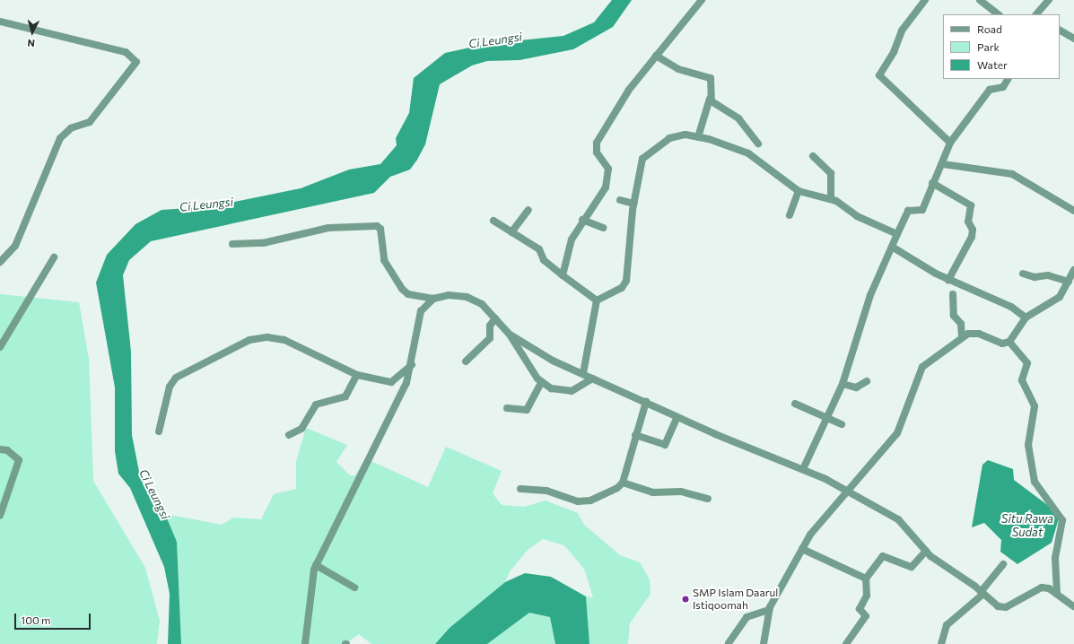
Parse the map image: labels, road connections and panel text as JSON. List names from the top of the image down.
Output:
{
  "water": ["Ci Leungsi", "Situ Rawa Sudat"],
  "places": ["SMP Islam Daarul Istiqoomah"],
  "legend": ["Road", "Park", "Water"],
  "scale_bar": "100 m",
  "north": "bottom"
}
